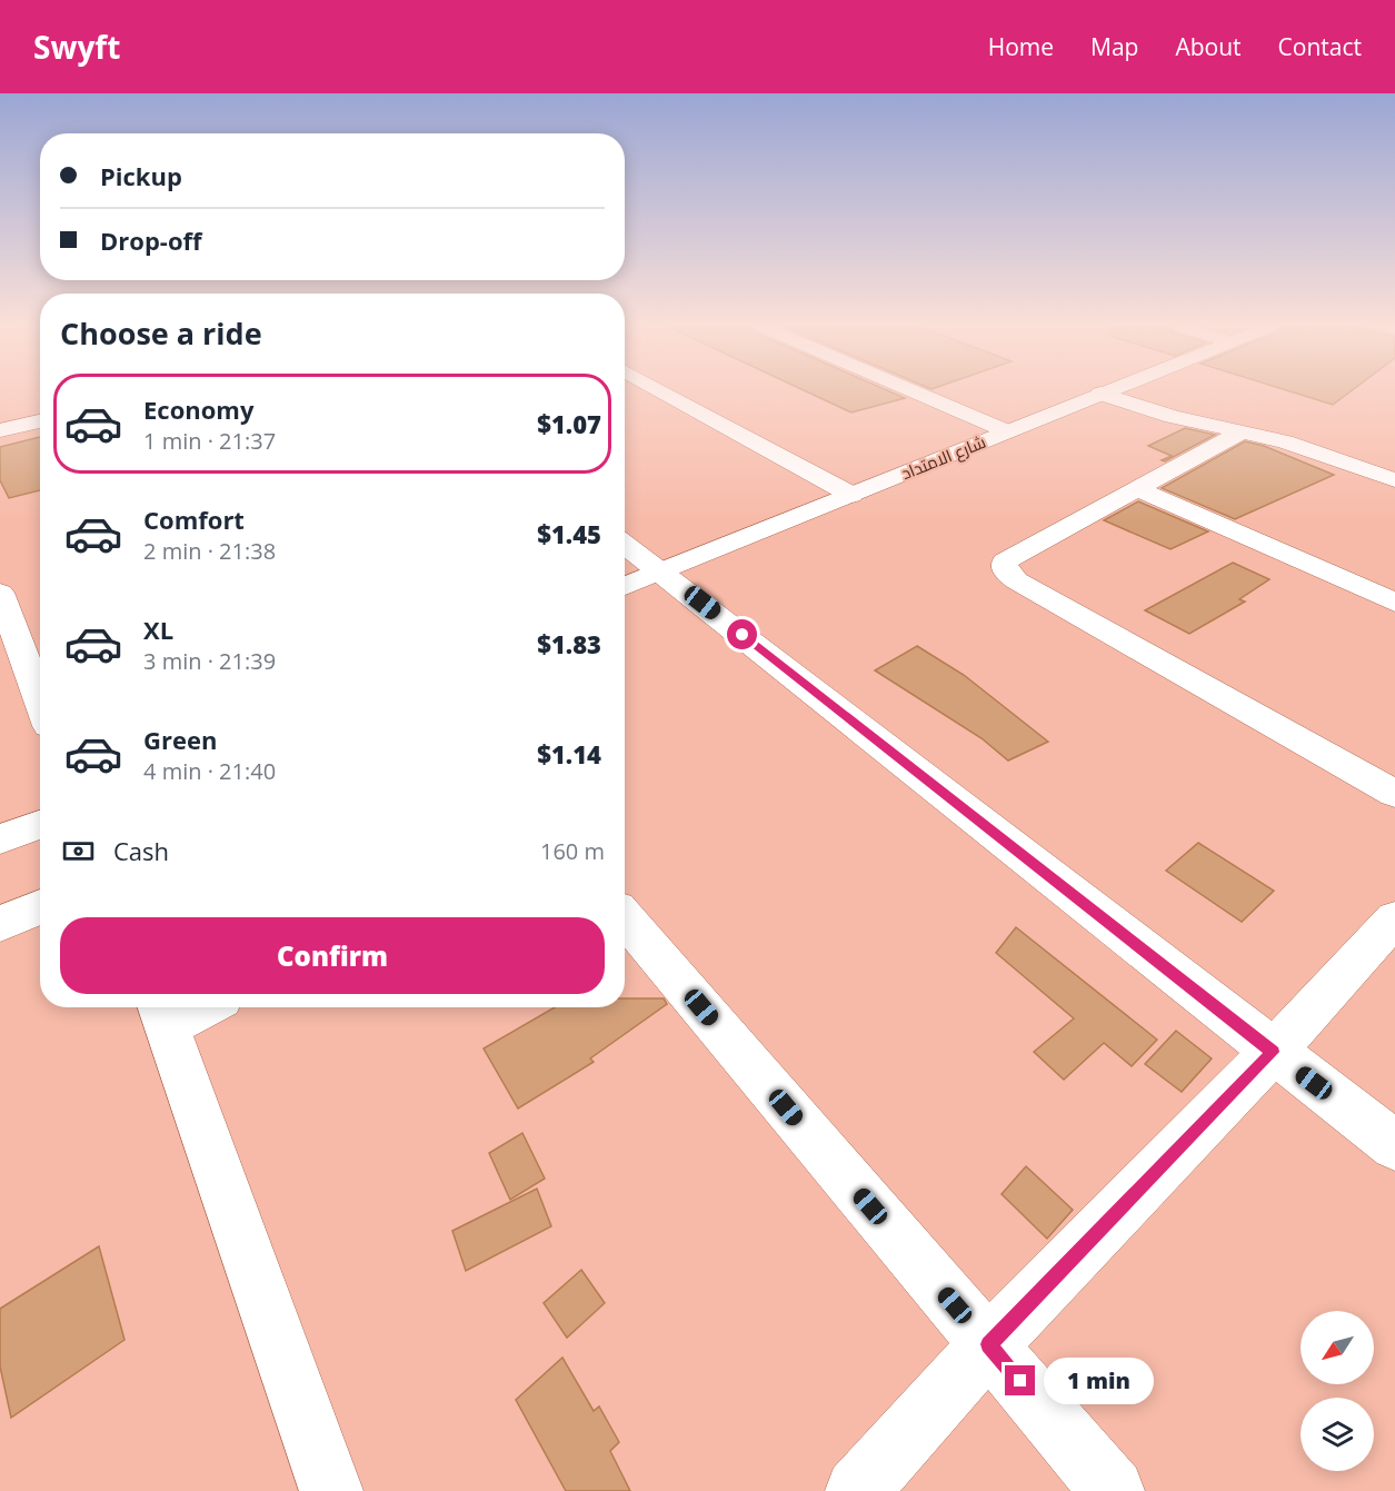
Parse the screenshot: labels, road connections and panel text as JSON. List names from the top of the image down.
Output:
{
  "streets": {
    "street": ["شارع الامتداد"]
  },
  "north": "bottom left",
  "page": {
    "header": "Swyft",
    "nav": [
      "Home",
      "Map",
      "About",
      "Contact"
    ],
    "banner": ["Pickup", "Drop-off"],
    "heading": "Choose a ride",
    "list": [
      {
        "name": "Economy",
        "note": "1 min · 21:37",
        "value": "$1.07"
      },
      {
        "name": "Comfort",
        "note": "2 min · 21:38",
        "value": "$1.45"
      },
      {
        "name": "XL",
        "note": "3 min · 21:39",
        "value": "$1.83"
      },
      {
        "name": "Green",
        "note": "4 min · 21:40",
        "value": "$1.14"
      }
    ],
    "pay": ["Cash", "160 m"],
    "buttons": "Confirm",
    "bubble": "1 min"
  }
}
